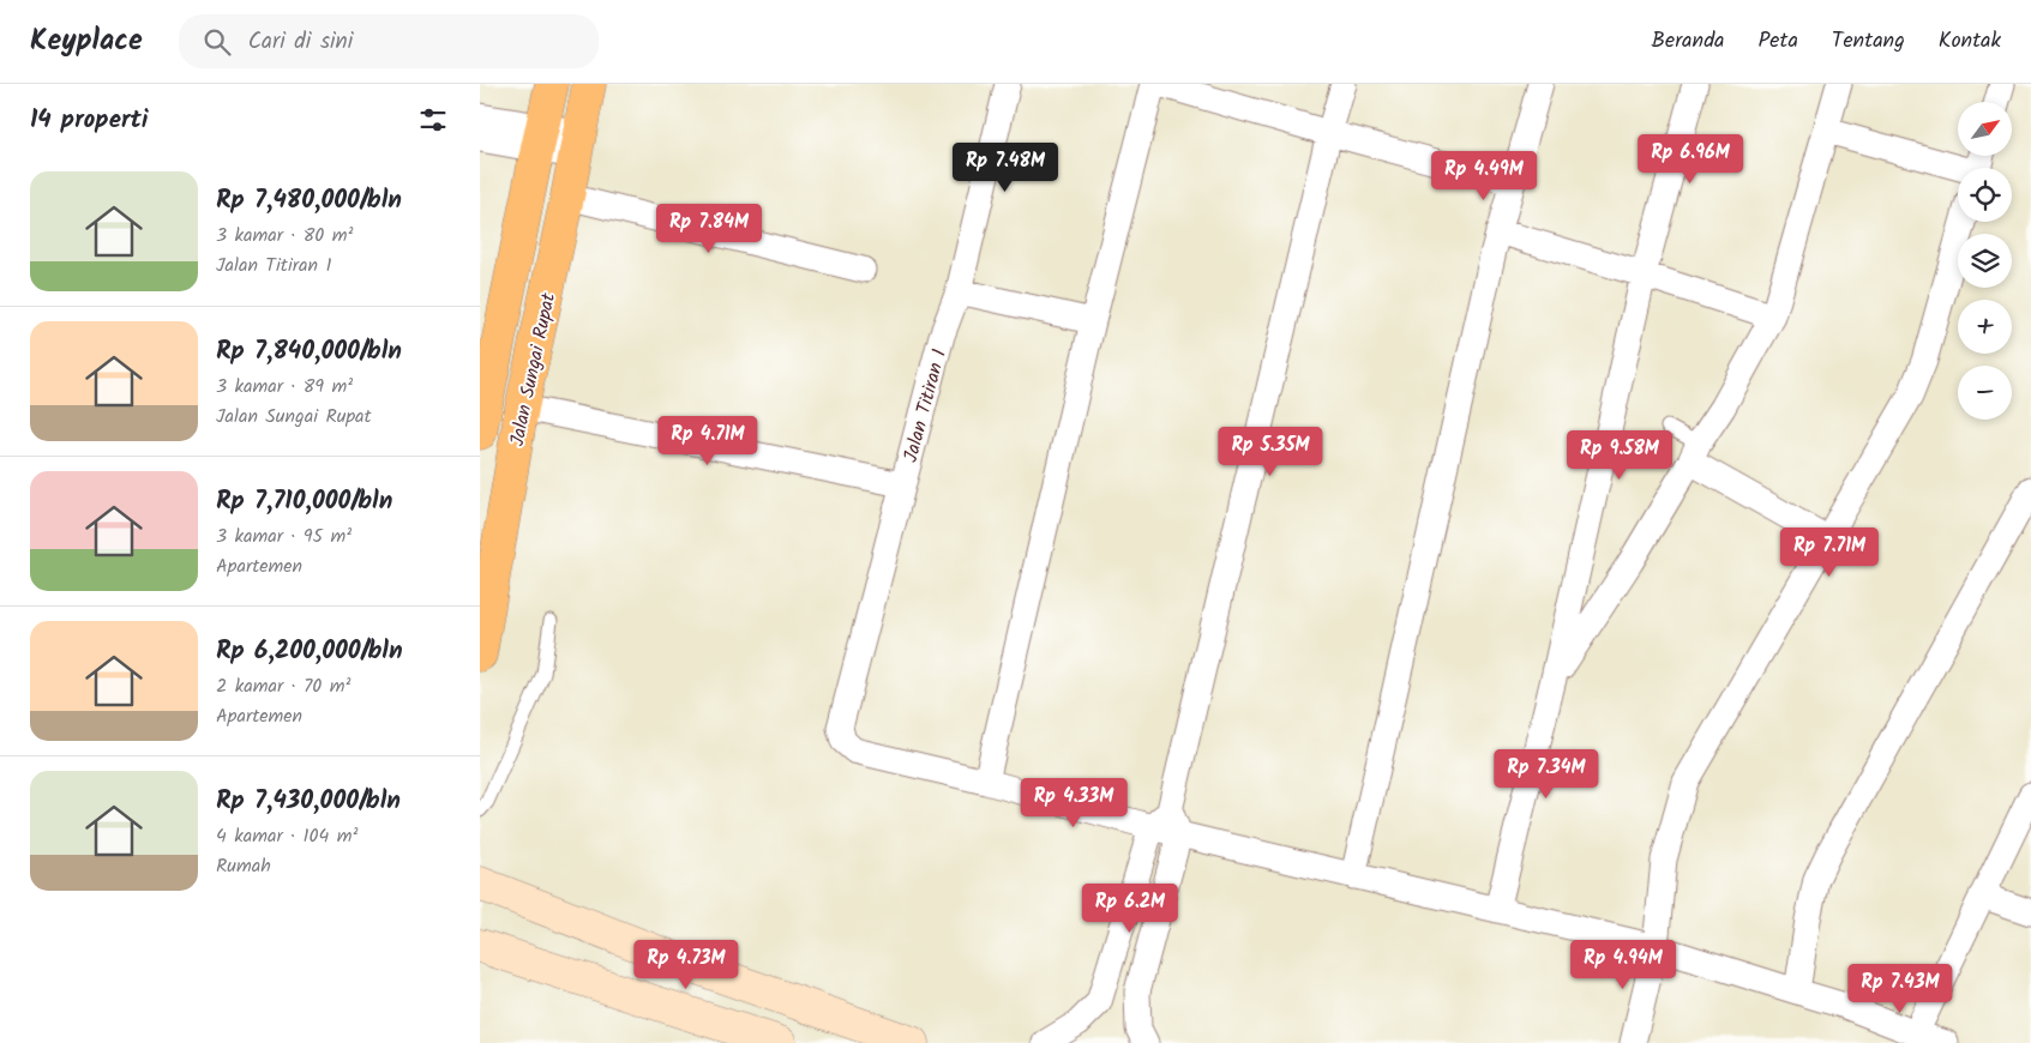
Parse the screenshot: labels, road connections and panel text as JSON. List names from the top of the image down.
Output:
{
  "streets": {
    "main road": ["Jalan Sungai Rupat"],
    "street": ["Jalan Titiran 1"]
  },
  "north": "top right",
  "page": {
    "header": "Keyplace",
    "search": "Cari di sini",
    "nav": [
      "Beranda",
      "Peta",
      "Tentang",
      "Kontak"
    ],
    "heading": "14 properti",
    "map_buttons": ["+", "−"],
    "price": [
      "Rp 6.96M",
      "Rp 7.48M",
      "Rp 4.49M",
      "Rp 7.84M",
      "Rp 4.71M",
      "Rp 5.35M",
      "Rp 9.58M",
      "Rp 7.71M",
      "Rp 7.34M",
      "Rp 4.33M",
      "Rp 6.2M",
      "Rp 4.73M",
      "Rp 4.94M",
      "Rp 7.43M"
    ],
    "list": [
      {
        "name": "Rp 7,480,000/bln",
        "note": "3 kamar · 80 m² · Jalan Titiran 1"
      },
      {
        "name": "Rp 7,840,000/bln",
        "note": "3 kamar · 89 m² · Jalan Sungai Rupat"
      },
      {
        "name": "Rp 7,710,000/bln",
        "note": "3 kamar · 95 m² · Apartemen"
      },
      {
        "name": "Rp 6,200,000/bln",
        "note": "2 kamar · 70 m² · Apartemen"
      },
      {
        "name": "Rp 7,430,000/bln",
        "note": "4 kamar · 104 m² · Rumah"
      }
    ]
  }
}
